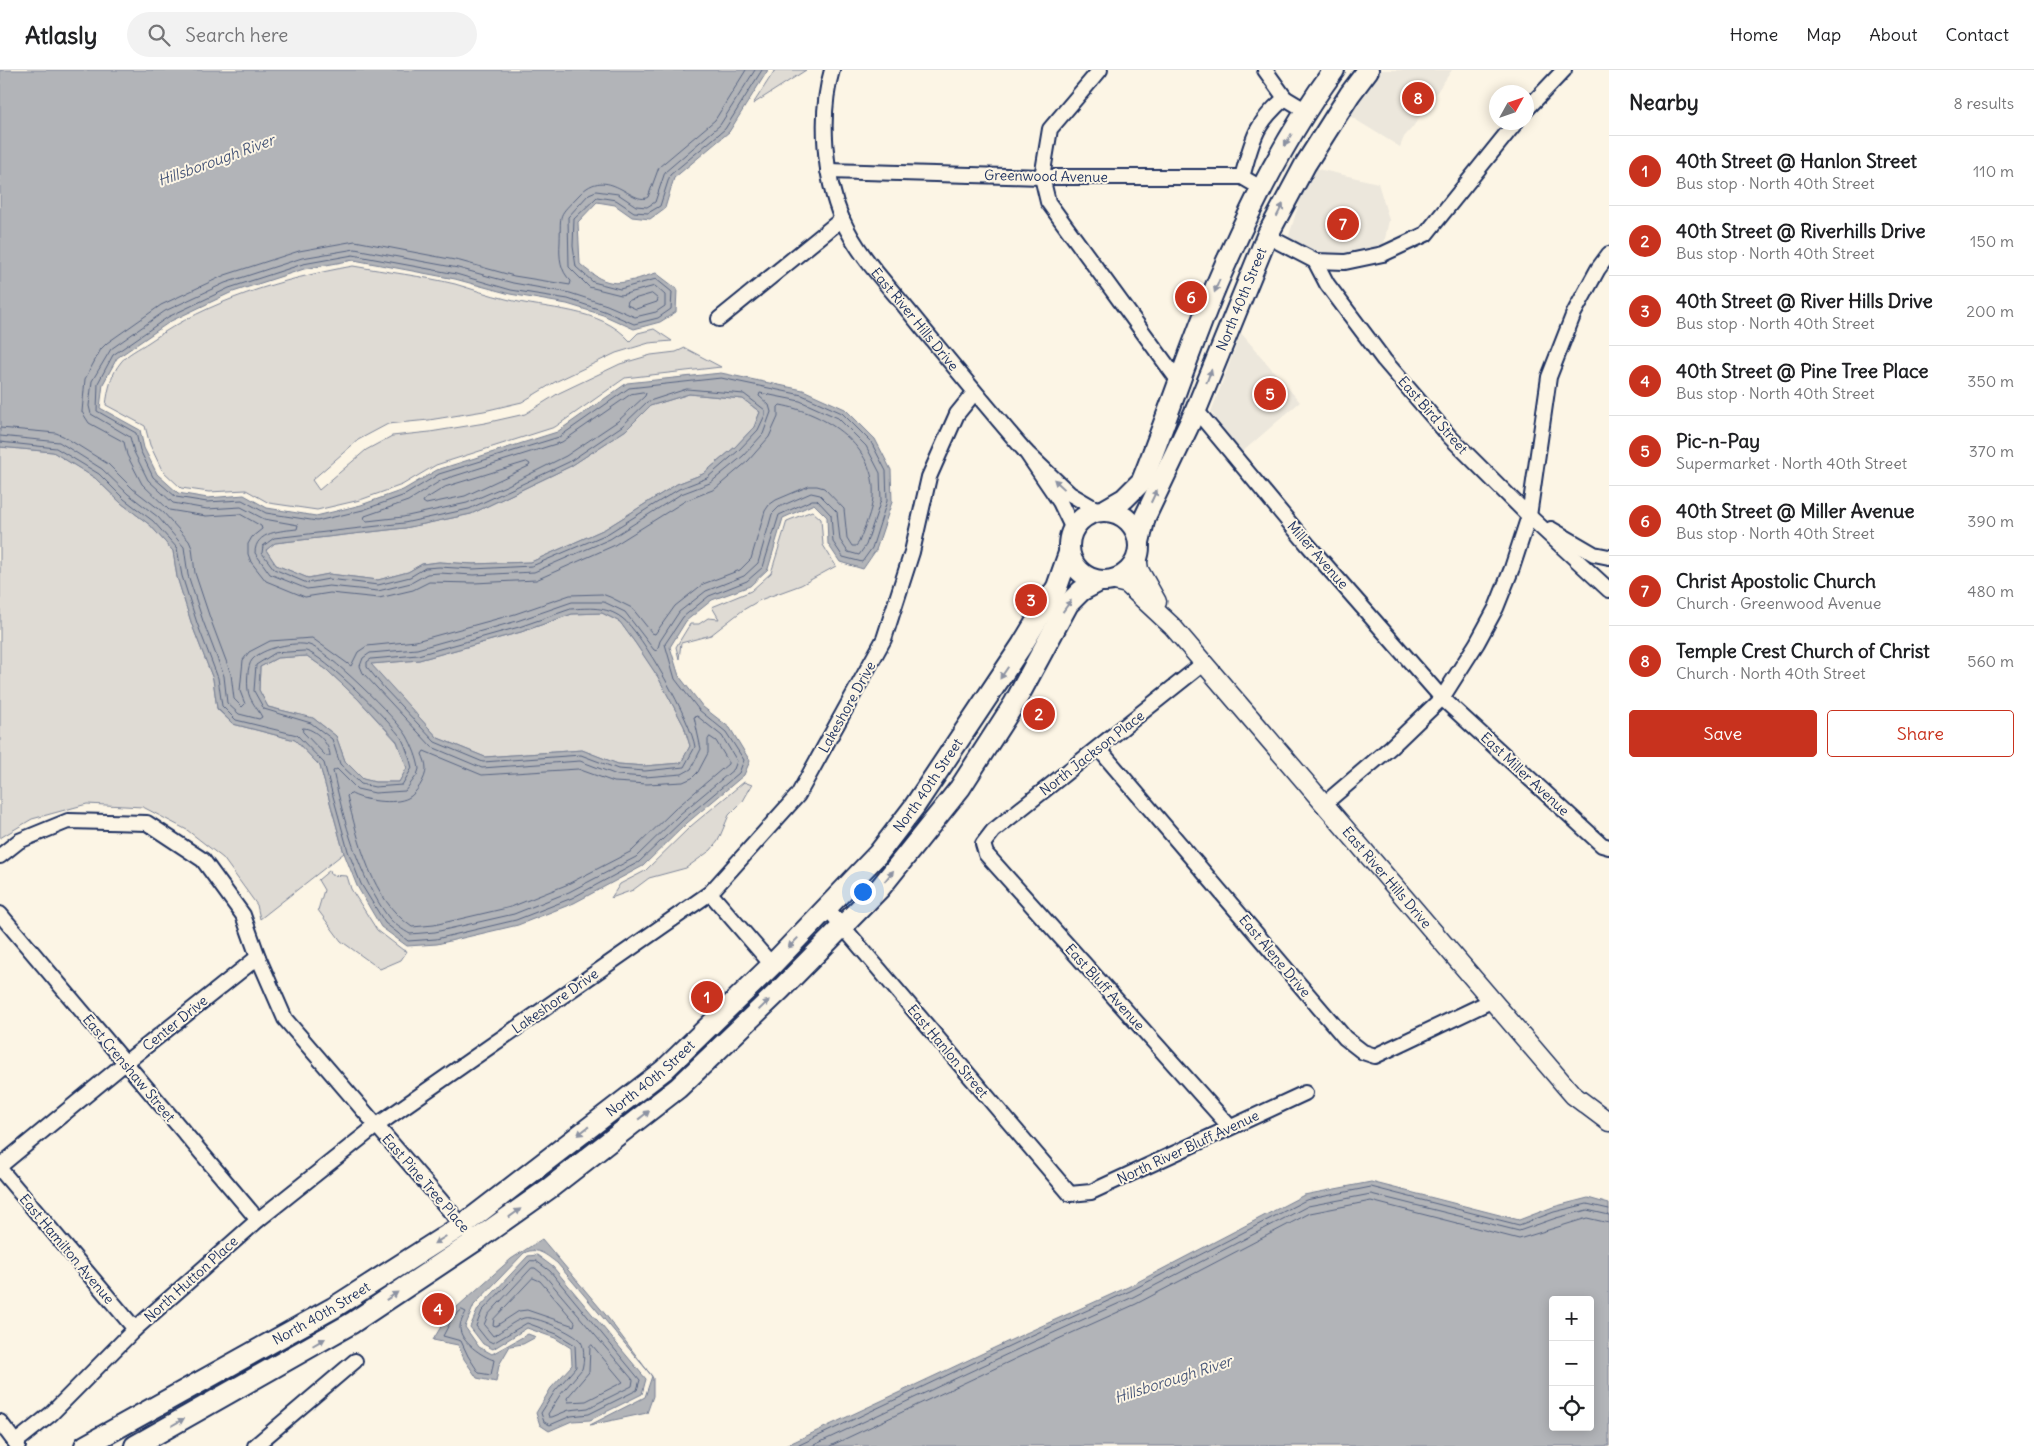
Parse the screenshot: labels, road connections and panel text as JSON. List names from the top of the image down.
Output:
{
  "streets": {
    "main road": ["North 40th Street"],
    "street": [
      "Greenwood Avenue",
      "East River Hills Drive",
      "East Bird Street",
      "Miller Avenue",
      "Lakeshore Drive",
      "North Jackson Place",
      "East Miller Avenue",
      "East Alene Drive",
      "East Bluff Avenue",
      "Center Drive",
      "East Hanlon Street",
      "East Crenshaw Street",
      "North River Bluff Avenue",
      "East Pine Tree Place",
      "East Hamilton Avenue",
      "North Hutton Place"
    ]
  },
  "crossings": [
    ["Greenwood Avenue", "East River Hills Drive"],
    ["North 40th Street", "East River Hills Drive"],
    ["North 40th Street", "Miller Avenue"],
    ["North 40th Street", "East Hanlon Street"],
    ["North 40th Street", "East Pine Tree Place"],
    ["East River Hills Drive", "Lakeshore Drive"],
    ["East River Hills Drive", "North Jackson Place"],
    ["East River Hills Drive", "East Alene Drive"],
    ["Miller Avenue", "East Miller Avenue"],
    ["Lakeshore Drive", "East Pine Tree Place"],
    ["Lakeshore Drive", "North Hutton Place"],
    ["North Jackson Place", "East Alene Drive"],
    ["North Jackson Place", "East Bluff Avenue"],
    ["East Bluff Avenue", "North River Bluff Avenue"],
    ["Center Drive", "East Crenshaw Street"],
    ["Center Drive", "East Hamilton Avenue"],
    ["East Hanlon Street", "North River Bluff Avenue"],
    ["East Crenshaw Street", "North Hutton Place"],
    ["East Pine Tree Place", "North Hutton Place"],
    ["East Hamilton Avenue", "North Hutton Place"]
  ],
  "water": ["Hillsborough River"],
  "north": "top right",
  "page": {
    "header": "Atlasly",
    "search": "Search here",
    "nav": [
      "Home",
      "Map",
      "About",
      "Contact"
    ],
    "heading": ["Nearby", "8 results"],
    "pins": [
      "8",
      "7",
      "6",
      "5",
      "3",
      "2",
      "1",
      "4"
    ],
    "list": [
      {
        "mark": "1",
        "name": "40th Street @ Hanlon Street",
        "note": "Bus stop · North 40th Street",
        "value": "110 m"
      },
      {
        "mark": "2",
        "name": "40th Street @ Riverhills Drive",
        "note": "Bus stop · North 40th Street",
        "value": "150 m"
      },
      {
        "mark": "3",
        "name": "40th Street @ River Hills Drive",
        "note": "Bus stop · North 40th Street",
        "value": "200 m"
      },
      {
        "mark": "4",
        "name": "40th Street @ Pine Tree Place",
        "note": "Bus stop · North 40th Street",
        "value": "350 m"
      },
      {
        "mark": "5",
        "name": "Pic-n-Pay",
        "note": "Supermarket · North 40th Street",
        "value": "370 m"
      },
      {
        "mark": "6",
        "name": "40th Street @ Miller Avenue",
        "note": "Bus stop · North 40th Street",
        "value": "390 m"
      },
      {
        "mark": "7",
        "name": "Christ Apostolic Church",
        "note": "Church · Greenwood Avenue",
        "value": "480 m"
      },
      {
        "mark": "8",
        "name": "Temple Crest Church of Christ",
        "note": "Church · North 40th Street",
        "value": "560 m"
      }
    ],
    "buttons": ["Save", "Share"],
    "map_buttons": ["+", "−"]
  }
}
